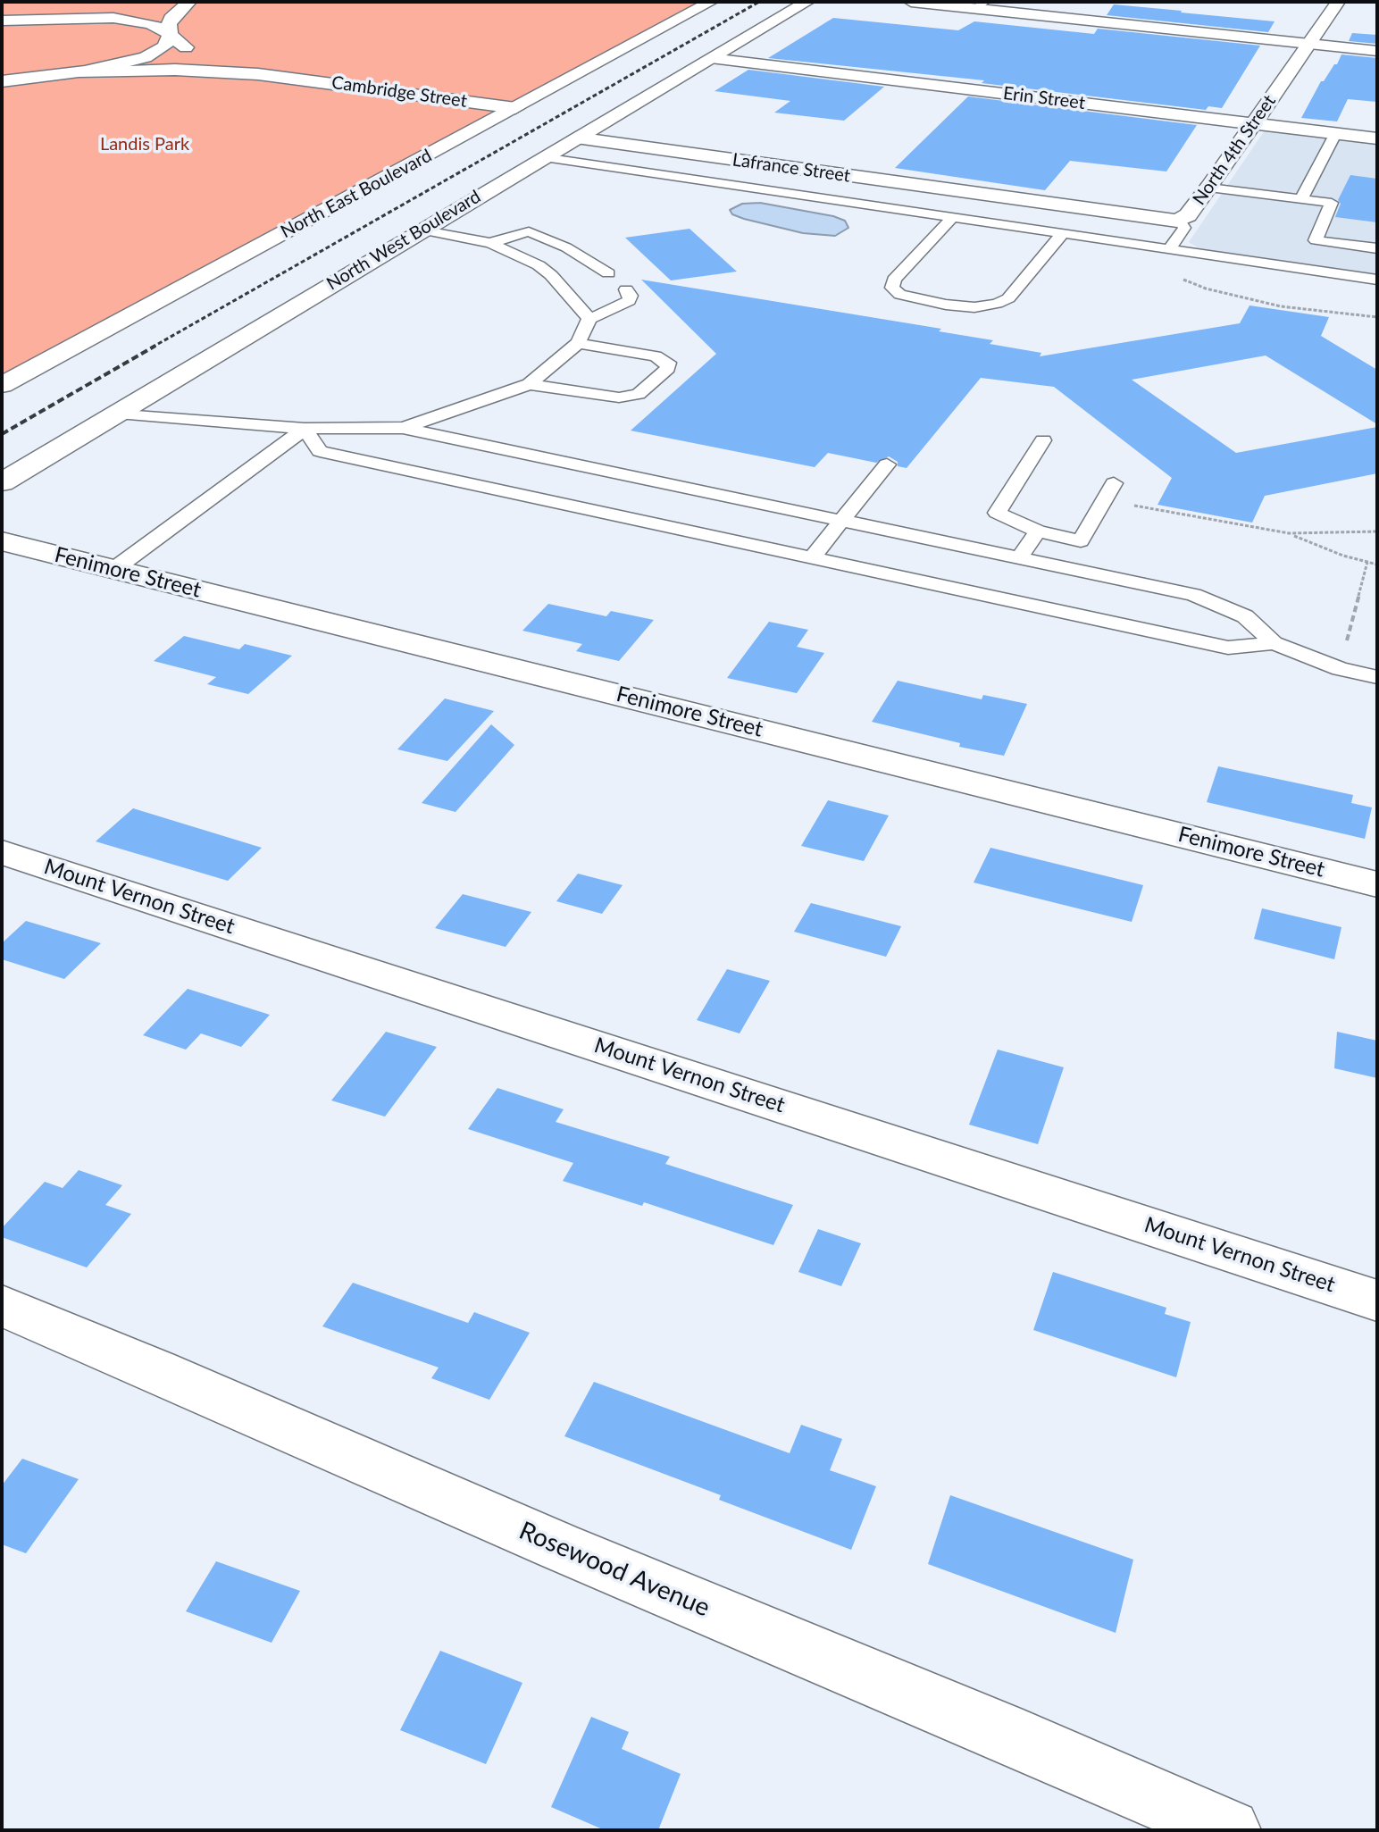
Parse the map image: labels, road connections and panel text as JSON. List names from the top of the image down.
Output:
{
  "streets": {
    "street": [
      "Cambridge Street",
      "Erin Street",
      "North 4th Street",
      "Lafrance Street",
      "North East Boulevard",
      "North West Boulevard",
      "Fenimore Street",
      "Mount Vernon Street",
      "Rosewood Avenue"
    ]
  },
  "crossings": [
    ["Cambridge Street", "North East Boulevard"],
    ["Erin Street", "North 4th Street"],
    ["Erin Street", "North West Boulevard"],
    ["North 4th Street", "Lafrance Street"],
    ["Lafrance Street", "North West Boulevard"]
  ],
  "parks": ["Landis Park"]
}
